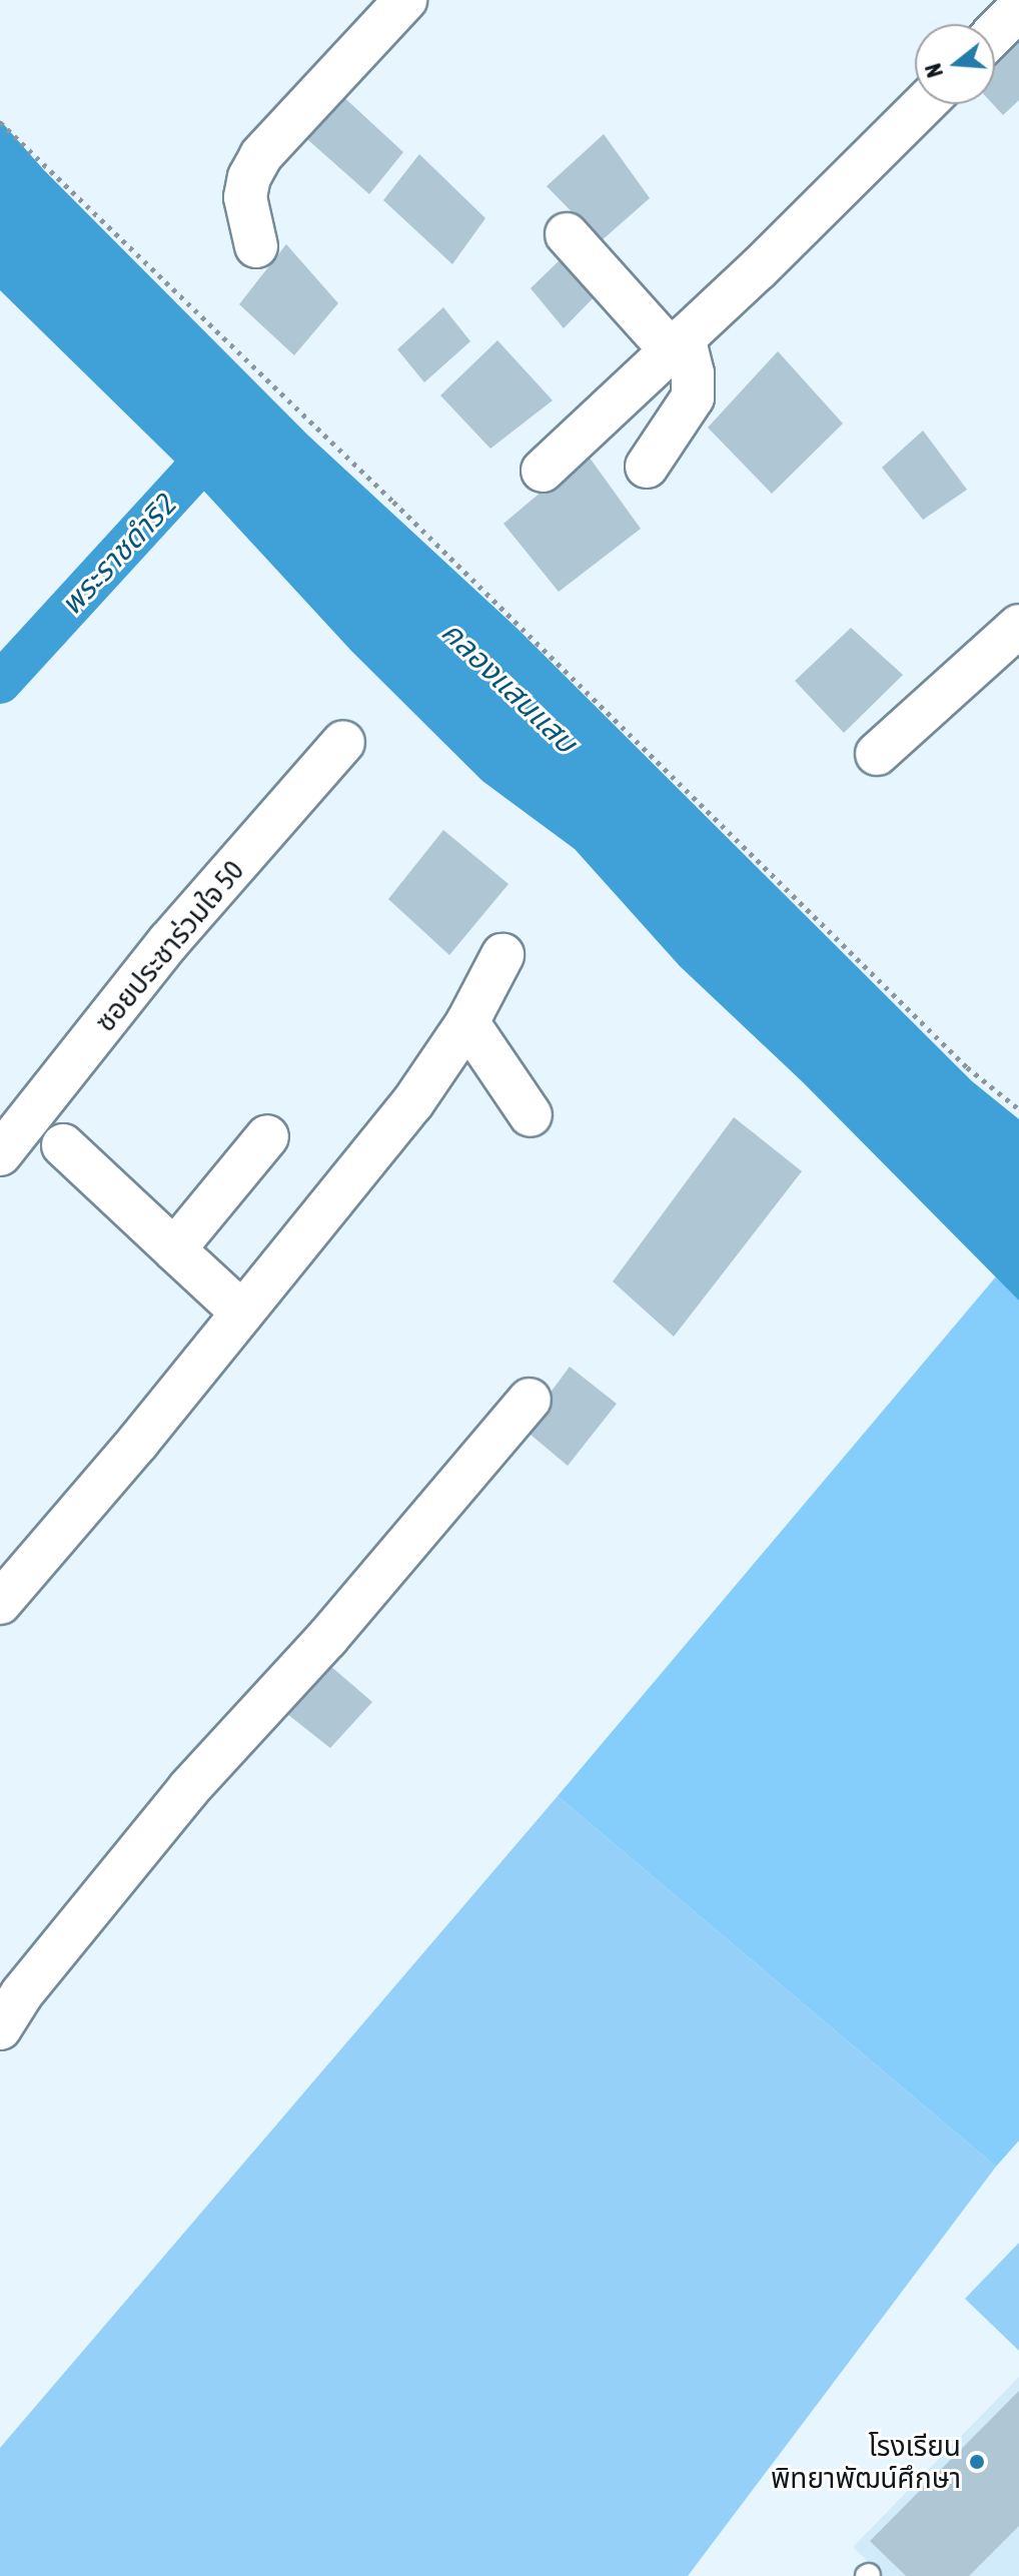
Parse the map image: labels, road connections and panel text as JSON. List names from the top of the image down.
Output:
{
  "streets": {
    "street": ["ซอยประชาร่วมใจ 50"]
  },
  "water": ["พระราชดำริ 2", "คลองแสนแสบ"],
  "places": ["โรงเรียน พิทยาพัฒน์ศึกษา"],
  "north": "left"
}
